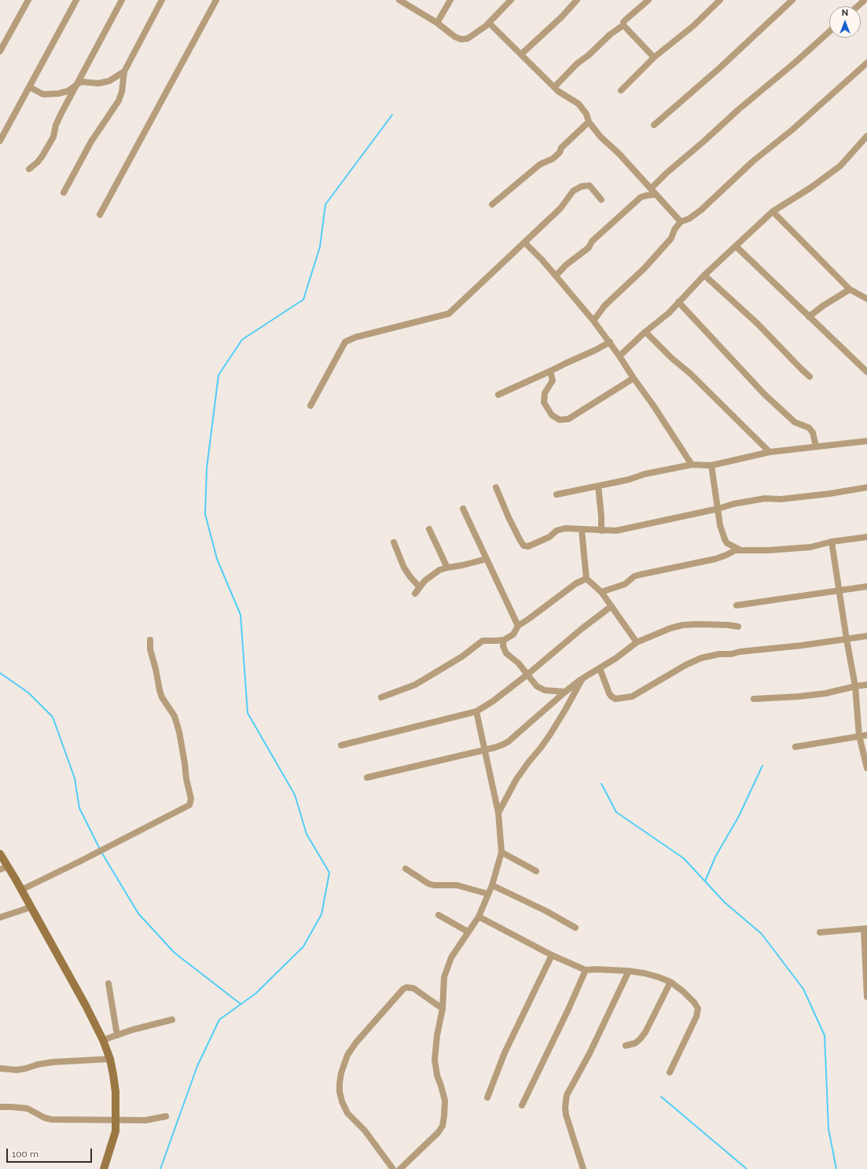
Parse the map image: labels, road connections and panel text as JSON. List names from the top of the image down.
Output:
{
  "scale_bar": "100 m",
  "north": "top"
}
